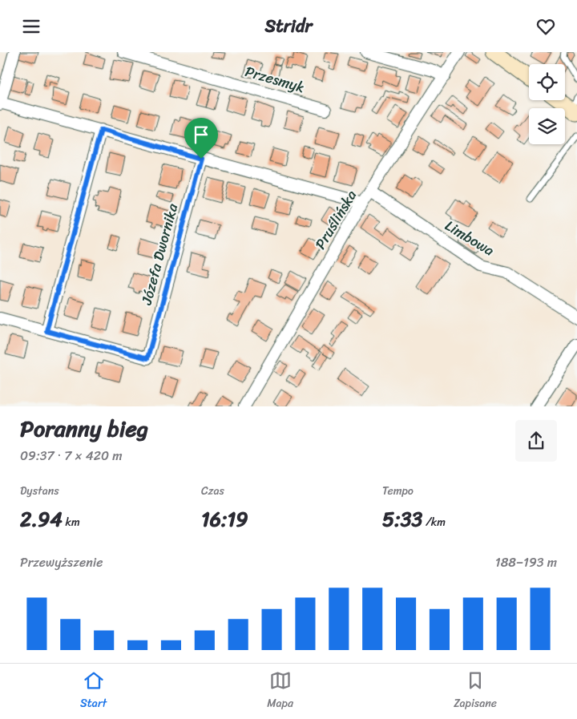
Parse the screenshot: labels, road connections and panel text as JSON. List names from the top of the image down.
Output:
{
  "streets": {
    "street": [
      "Przesmyk",
      "Pruślińska",
      "Limbowa",
      "Józefa Dwornika"
    ]
  },
  "crossings": [
    ["Pruślińska", "Limbowa"]
  ],
  "page": {
    "header": "Stridr",
    "heading": ["Poranny bieg", "09:37 · 7 × 420 m"],
    "stats": [
      ["Dystans", "2.94 km"],
      ["Czas", "16:19"],
      ["Tempo", "5:33 /km"]
    ],
    "chart": ["Przewyższenie", "188–193 m"],
    "tabs": ["Start", "Mapa", "Zapisane"]
  }
}
